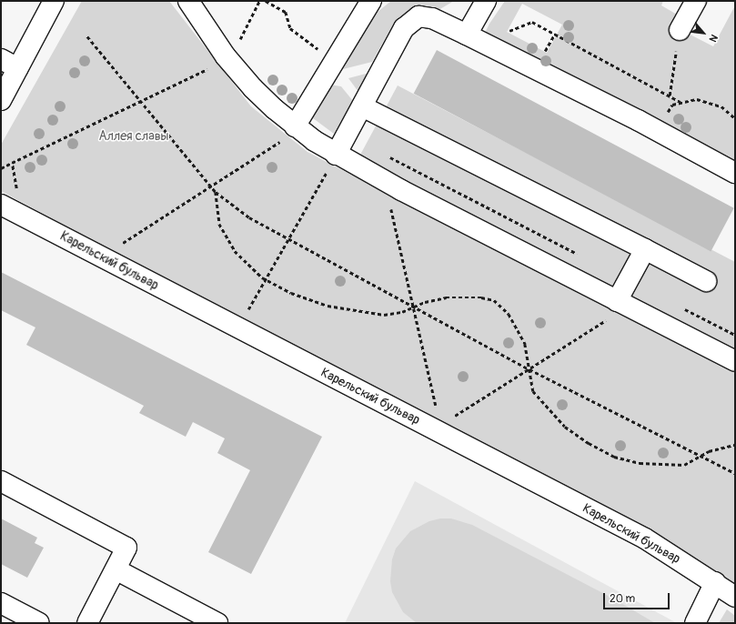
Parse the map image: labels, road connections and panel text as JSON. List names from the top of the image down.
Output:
{
  "streets": {
    "street": ["Карельский бульвар"]
  },
  "parks": ["Аллея славы"],
  "scale_bar": "20 m",
  "north": "bottom right"
}
